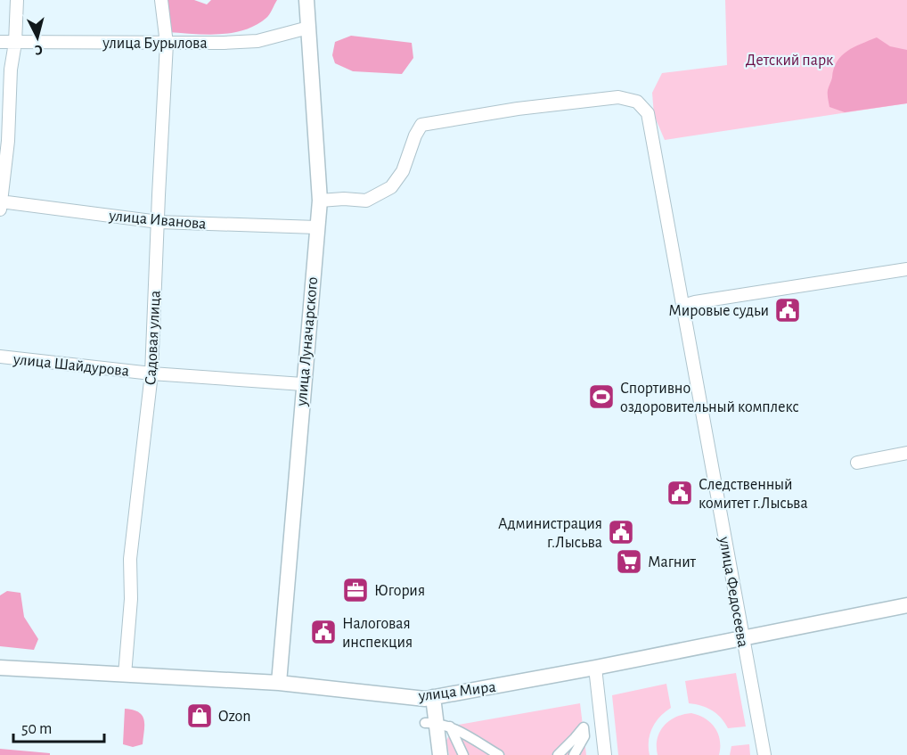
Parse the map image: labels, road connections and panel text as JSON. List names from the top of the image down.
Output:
{
  "streets": {
    "street": [
      "улица Бурылова",
      "улица Иванова",
      "Садовая улица",
      "улица Луначарского",
      "улица Шайдурова",
      "улица Федосеева",
      "улица Мира"
    ]
  },
  "crossings": [
    ["улица Бурылова", "Садовая улица"],
    ["улица Бурылова", "улица Луначарского"],
    ["улица Иванова", "Садовая улица"],
    ["улица Иванова", "улица Луначарского"],
    ["Садовая улица", "улица Шайдурова"],
    ["Садовая улица", "улица Мира"],
    ["улица Луначарского", "улица Шайдурова"],
    ["улица Луначарского", "улица Федосеева"],
    ["улица Луначарского", "улица Мира"],
    ["улица Федосеева", "улица Мира"]
  ],
  "parks": ["Детский парк"],
  "places": {
    "public building": [
      "Мировые судьи",
      "Следственный комитет г.Лысьва",
      "Администрация г.Лысьва",
      "Налоговая инспекция"
    ],
    "sports": ["Спортивно оздоровительный комплекс"],
    "supermarket": ["Магнит"],
    "office": ["Югория"],
    "shop": ["Ozon"]
  },
  "scale_bar": "50 m",
  "north": "bottom"
}
